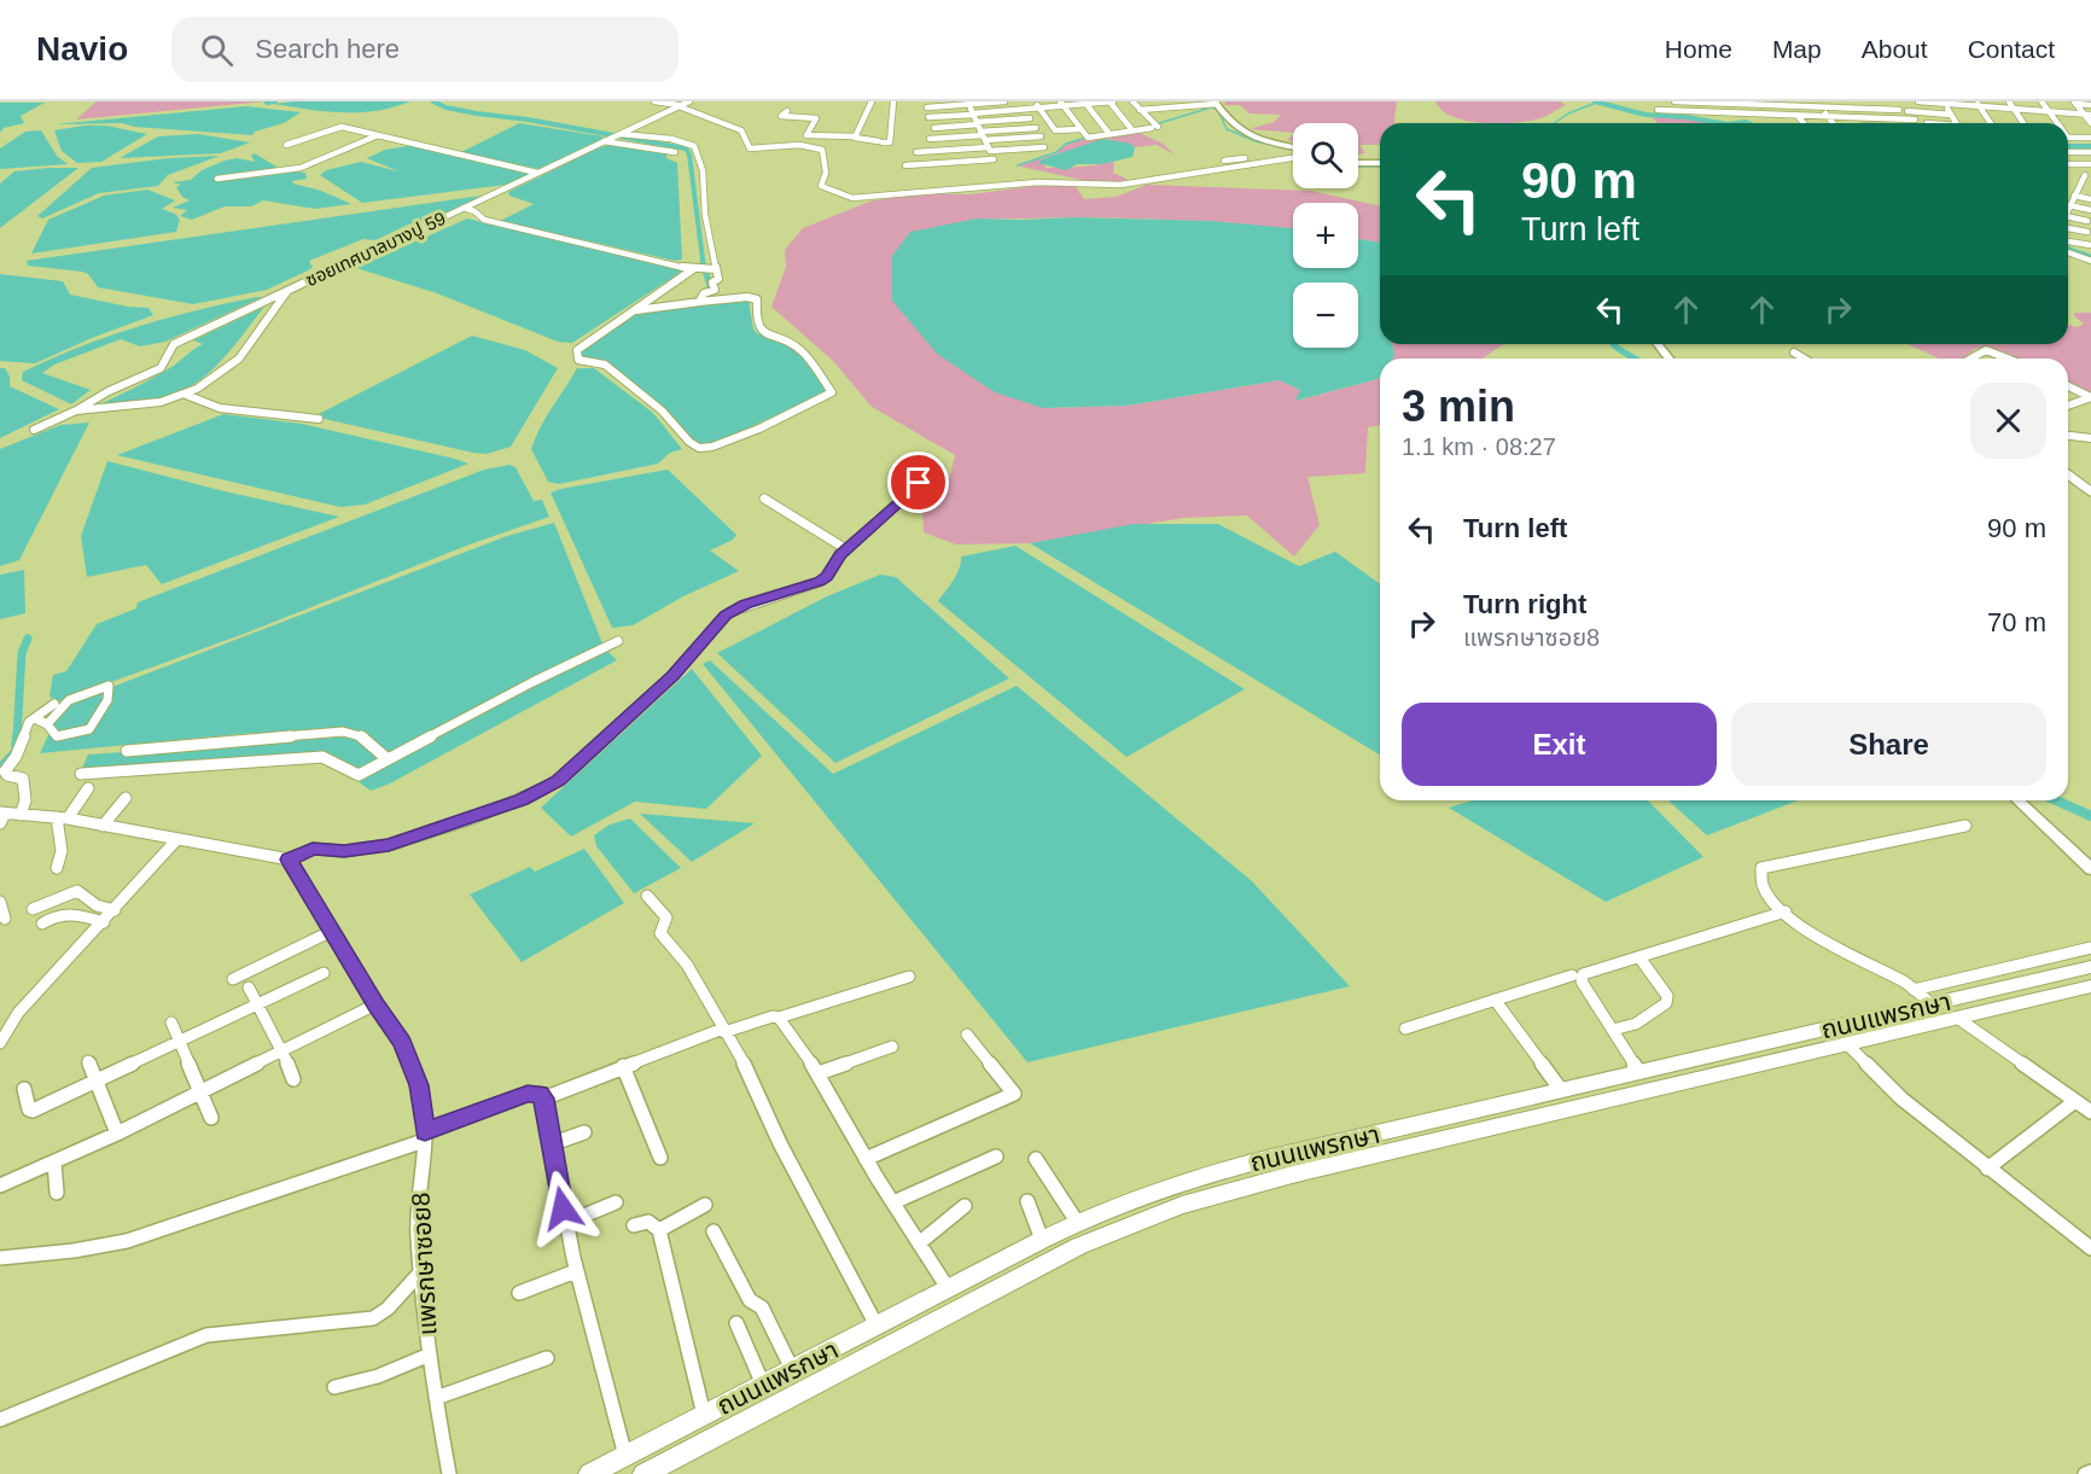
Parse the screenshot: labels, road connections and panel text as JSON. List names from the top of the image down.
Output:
{
  "streets": {
    "main road": ["ถนนแพรกษา"],
    "street": ["ซอยเทศบาลบางปู 59", "แพรกษาซอย8"]
  },
  "page": {
    "header": "Navio",
    "search": "Search here",
    "nav": [
      "Home",
      "Map",
      "About",
      "Contact"
    ],
    "map_buttons": ["+", "−"],
    "turn": ["90 m", "Turn left"],
    "heading": ["3 min", "1.1 km · 08:27"],
    "list": [
      {
        "name": "Turn left",
        "value": "90 m"
      },
      {
        "name": "Turn right",
        "note": "แพรกษาซอย8",
        "value": "70 m"
      }
    ],
    "buttons": ["Exit", "Share"]
  }
}
